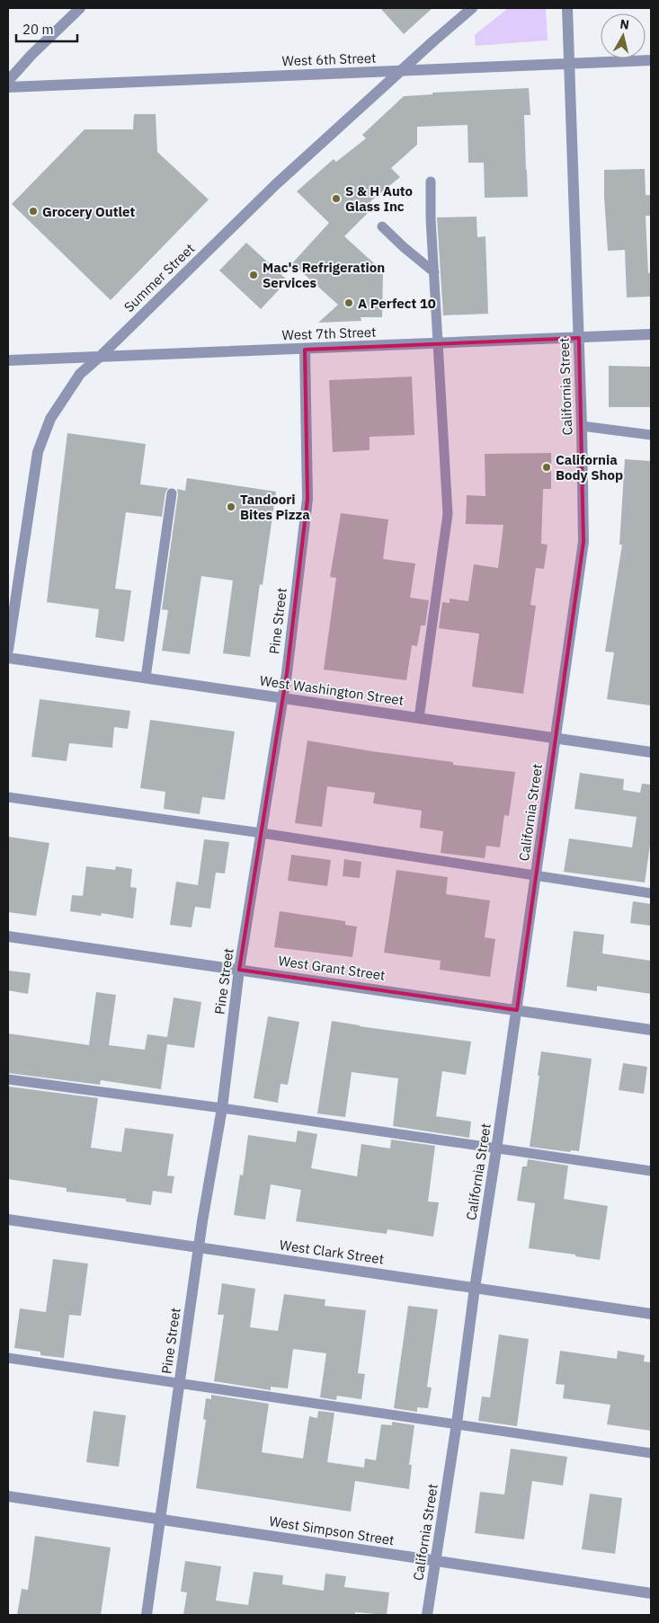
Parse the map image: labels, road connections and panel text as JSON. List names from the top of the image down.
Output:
{
  "streets": {
    "street": [
      "West 6th Street",
      "Summer Street",
      "West 7th Street",
      "California Street",
      "Pine Street",
      "West Washington Street",
      "West Grant Street",
      "West Clark Street",
      "West Simpson Street"
    ]
  },
  "crossings": [
    ["West 6th Street", "Summer Street"],
    ["West 6th Street", "California Street"],
    ["Summer Street", "West 7th Street"],
    ["West 7th Street", "California Street"],
    ["West 7th Street", "Pine Street"],
    ["California Street", "West Washington Street"],
    ["California Street", "West Grant Street"],
    ["California Street", "West Clark Street"],
    ["California Street", "West Simpson Street"],
    ["Pine Street", "West Washington Street"],
    ["Pine Street", "West Grant Street"],
    ["Pine Street", "West Clark Street"],
    ["Pine Street", "West Simpson Street"]
  ],
  "places": [
    "S & H Auto Glass Inc",
    "Grocery Outlet",
    "Mac's Refrigeration Services",
    "A Perfect 10",
    "California Body Shop",
    "Tandoori Bites Pizza"
  ],
  "scale_bar": "20 m",
  "north": "top"
}
